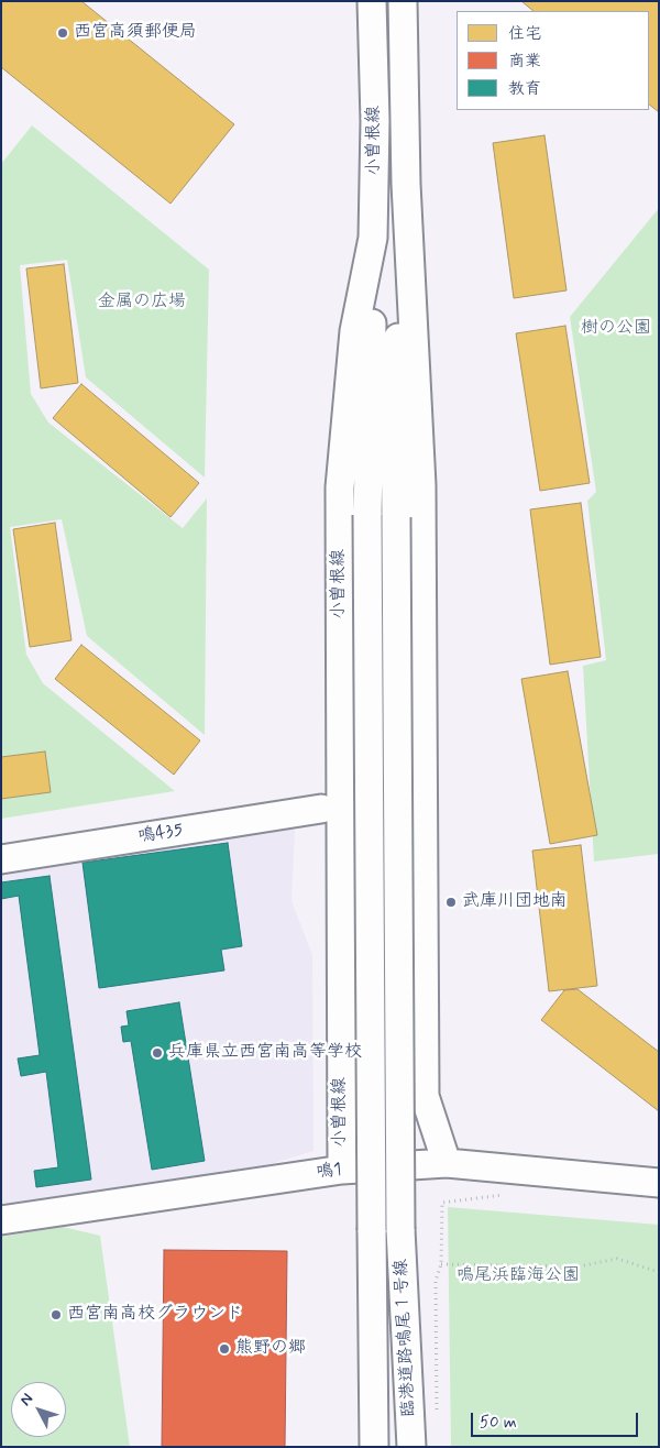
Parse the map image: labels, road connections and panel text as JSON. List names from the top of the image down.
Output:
{
  "streets": {
    "street": [
      "小曽根線",
      "鳴435",
      "鳴1",
      "臨港道路鳴尾１号線"
    ]
  },
  "crossings": [
    ["小曽根線", "鳴1"],
    ["小曽根線", "臨港道路鳴尾１号線"]
  ],
  "parks": ["金属の広場", "樹の公園", "鳴尾浜臨海公園"],
  "places": [
    "西宮高須郵便局",
    "武庫川団地南",
    "兵庫県立西宮南高等学校",
    "西宮南高校グラウンド",
    "熊野の郷"
  ],
  "legend": ["住宅", "商業", "教育"],
  "scale_bar": "50 m",
  "north": "top left"
}
